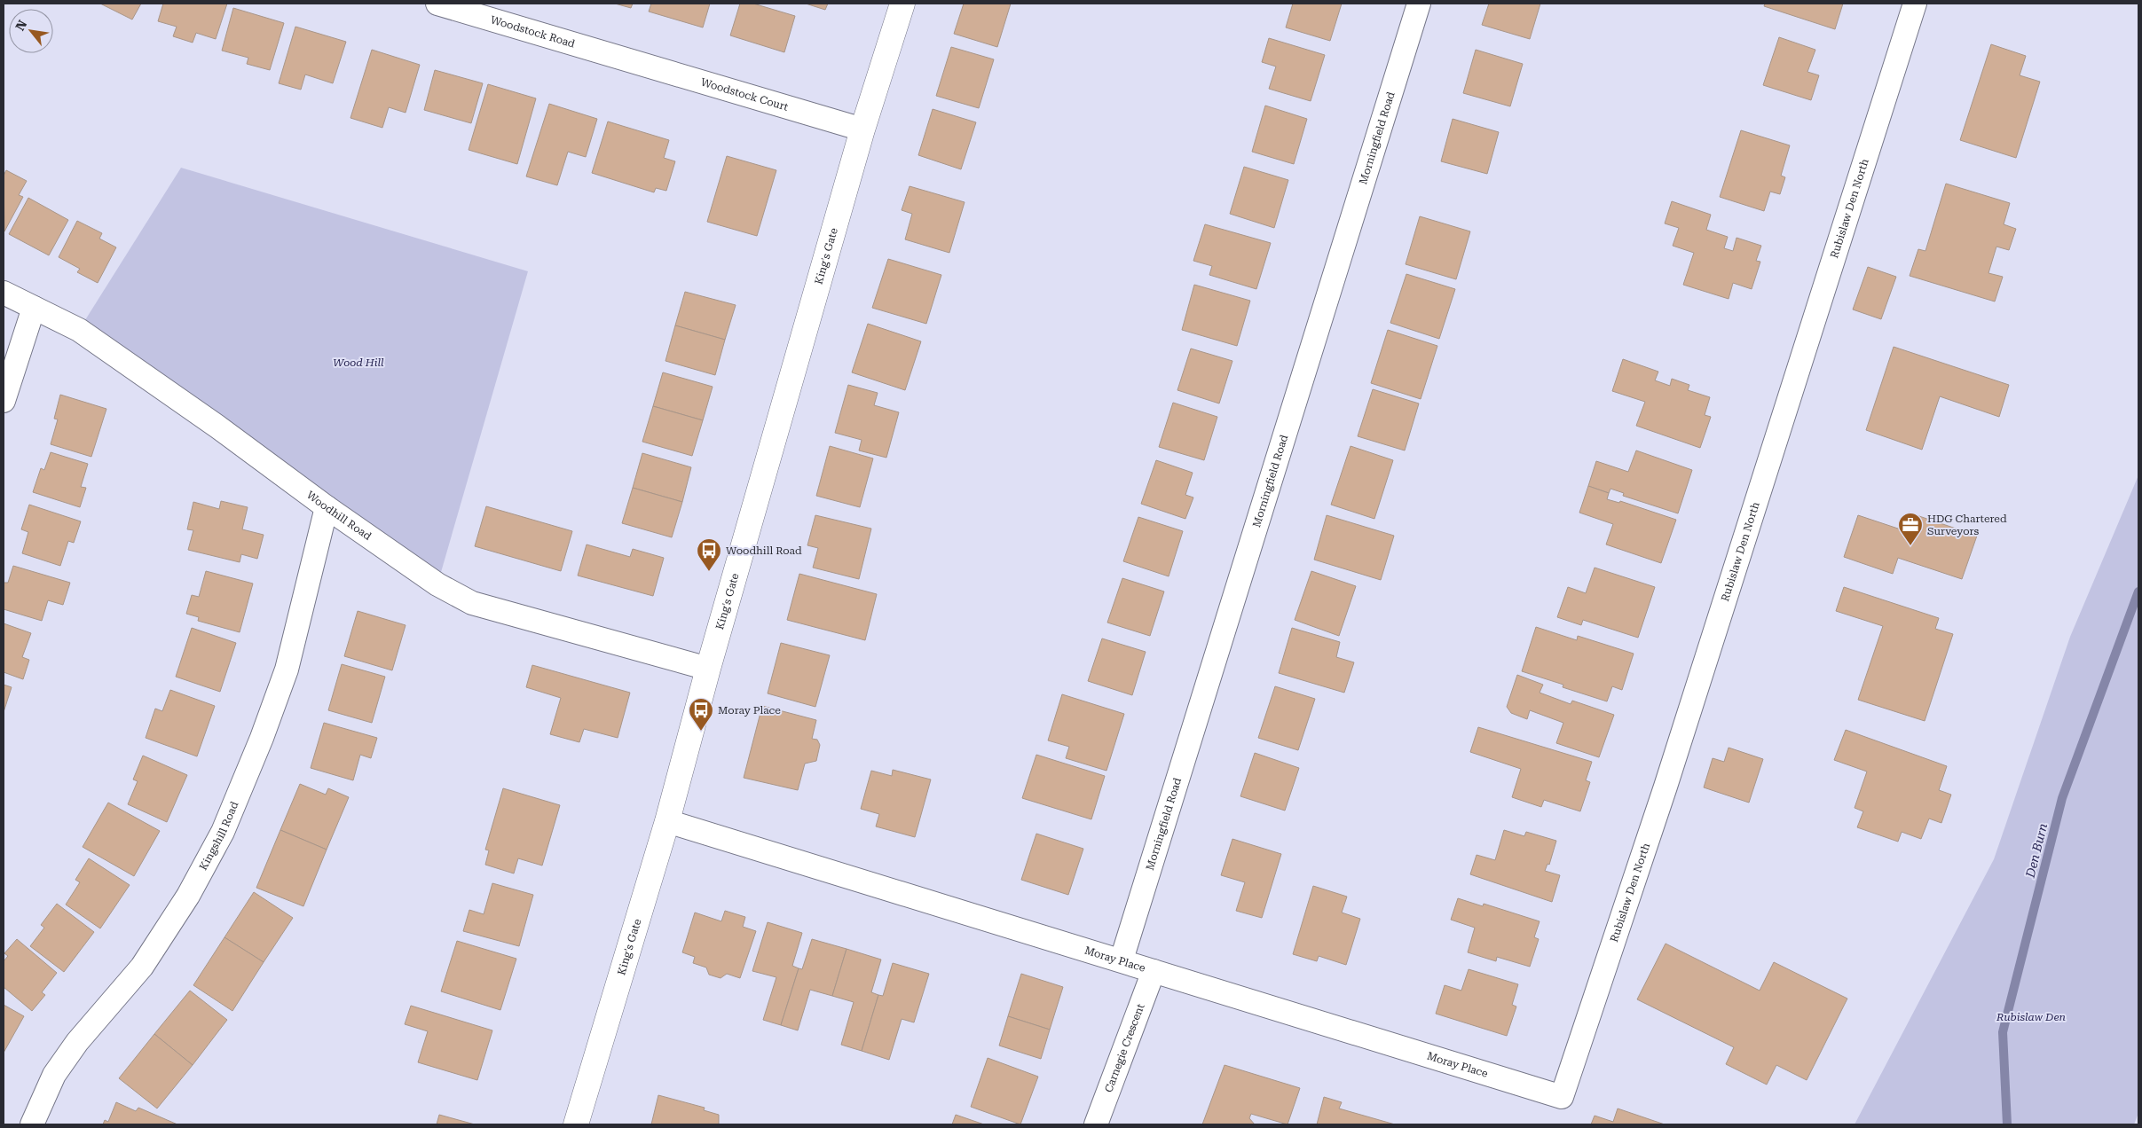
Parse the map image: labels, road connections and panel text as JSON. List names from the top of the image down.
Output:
{
  "streets": {
    "street": [
      "Woodstock Road",
      "Woodstock Court",
      "Morningfield Road",
      "Rubislaw Den North",
      "King's Gate",
      "Woodhill Road",
      "Kingshill Road",
      "Moray Place",
      "Carnegie Crescent"
    ]
  },
  "crossings": [
    ["Woodstock Road", "Woodstock Court"],
    ["Woodstock Court", "King's Gate"],
    ["Morningfield Road", "Moray Place"],
    ["Rubislaw Den North", "Moray Place"],
    ["King's Gate", "Woodhill Road"],
    ["King's Gate", "Moray Place"],
    ["Woodhill Road", "Kingshill Road"],
    ["Moray Place", "Carnegie Crescent"]
  ],
  "water": ["Den Burn"],
  "parks": ["Wood Hill", "Rubislaw Den"],
  "places": {
    "office": ["HDG Chartered Surveyors"],
    "bus stop": ["Woodhill Road", "Moray Place"]
  },
  "north": "top left"
}
